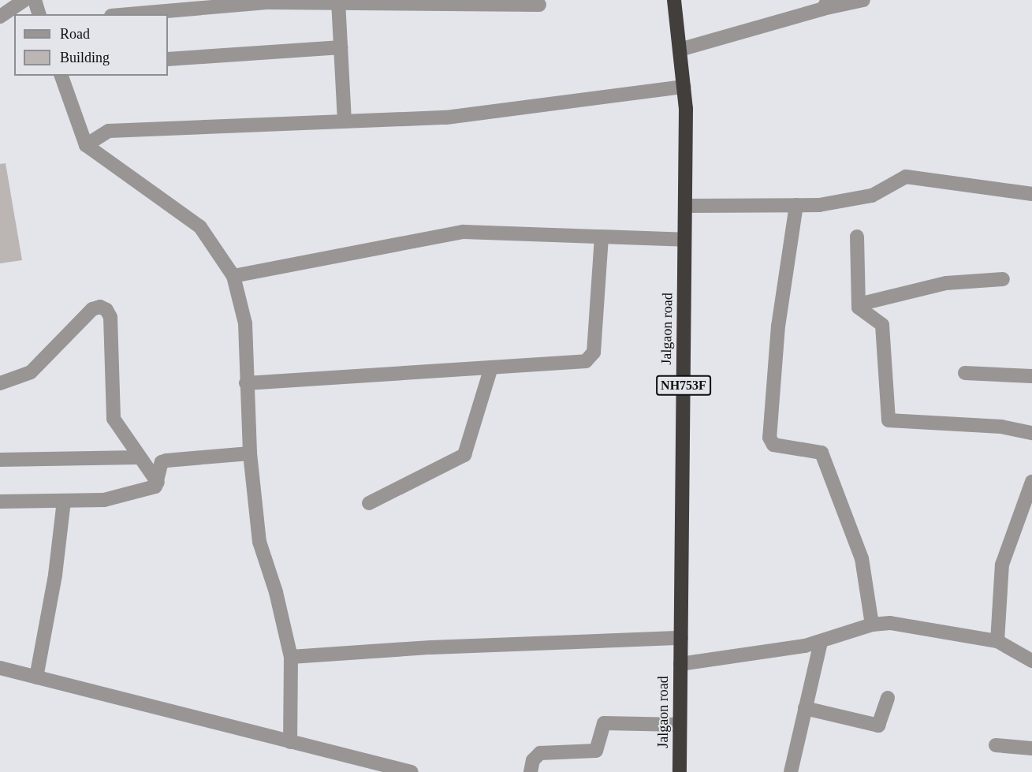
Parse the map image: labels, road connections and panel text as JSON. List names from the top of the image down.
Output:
{
  "streets": {
    "highway": ["Jalgaon road", "NH753F"]
  },
  "legend": ["Road", "Building"]
}
